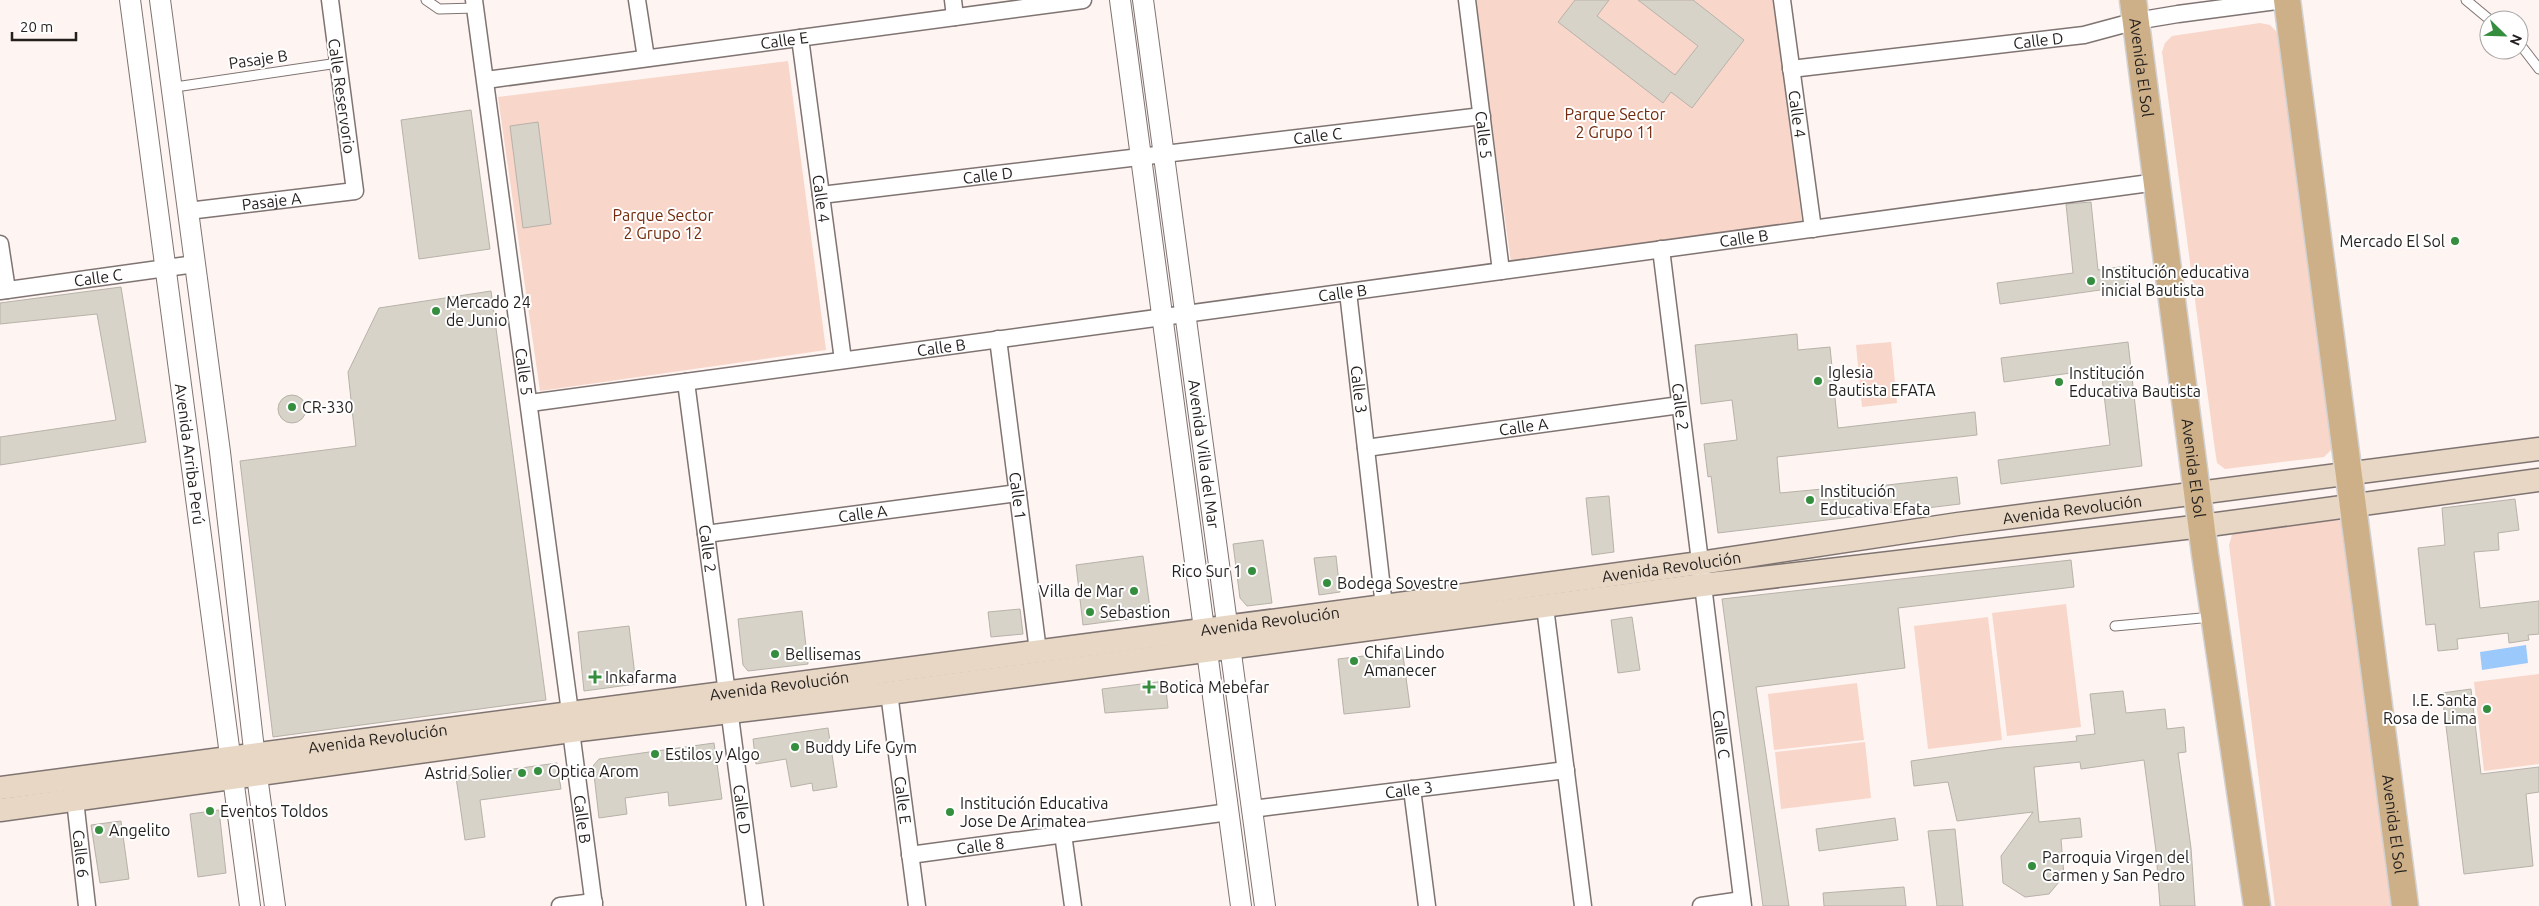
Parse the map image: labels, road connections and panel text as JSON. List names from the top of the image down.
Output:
{
  "streets": {
    "main road": ["Avenida El Sol", "Avenida Revolución"],
    "street": [
      "Calle E",
      "Calle D",
      "Calle Reservorio",
      "Calle 4",
      "Calle 5",
      "Calle C",
      "Pasaje A",
      "Calle B",
      "Calle 3",
      "Calle 2",
      "Calle A",
      "Avenida Arriba Perú",
      "Avenida Villa del Mar",
      "Calle 1",
      "Calle 8",
      "Calle 6"
    ],
    "lane": ["Pasaje B"]
  },
  "crossings": [
    ["Calle E", "Calle 4"],
    ["Calle E", "Calle 5"],
    ["Calle E", "Avenida Revolución"],
    ["Calle E", "Calle 8"],
    ["Calle D", "Avenida El Sol"],
    ["Calle D", "Calle 4"],
    ["Calle D", "Calle C"],
    ["Calle D", "Calle 2"],
    ["Calle D", "Avenida Villa del Mar"],
    ["Calle D", "Avenida Revolución"],
    ["Pasaje B", "Calle Reservorio"],
    ["Avenida El Sol", "Calle B"],
    ["Avenida El Sol", "Avenida Revolución"],
    ["Calle Reservorio", "Pasaje A"],
    ["Calle 4", "Calle B"],
    ["Calle 5", "Calle C"],
    ["Calle 5", "Calle B"],
    ["Calle 5", "Avenida Revolución"],
    ["Calle C", "Calle 2"],
    ["Calle C", "Avenida Arriba Perú"],
    ["Calle C", "Avenida Villa del Mar"],
    ["Calle C", "Avenida Revolución"],
    ["Pasaje A", "Avenida Arriba Perú"],
    ["Calle B", "Calle 3"],
    ["Calle B", "Calle 2"],
    ["Calle B", "Avenida Villa del Mar"],
    ["Calle B", "Calle 1"],
    ["Calle B", "Avenida Revolución"],
    ["Calle 3", "Calle A"],
    ["Calle 3", "Avenida Villa del Mar"],
    ["Calle 3", "Avenida Revolución"],
    ["Calle 2", "Calle A"],
    ["Calle 2", "Avenida Revolución"],
    ["Calle A", "Calle 1"],
    ["Avenida Arriba Perú", "Avenida Revolución"],
    ["Avenida Villa del Mar", "Avenida Revolución"],
    ["Avenida Villa del Mar", "Calle 8"],
    ["Calle 1", "Avenida Revolución"],
    ["Avenida Revolución", "Calle 6"]
  ],
  "parks": ["Parque Sector 2 Grupo 11", "Parque Sector 2 Grupo 12"],
  "places": {
    "other": [
      "Mercado El Sol",
      "Institución educativa inicial Bautista",
      "Mercado 24 de Junio",
      "Iglesia Bautista EFATA",
      "Institución Educativa Bautista",
      "CR-330",
      "Institución Educativa Efata",
      "Rico Sur 1",
      "Bodega Sovestre",
      "Villa de Mar",
      "Sebastion",
      "Bellisemas",
      "Chifa Lindo Amanecer",
      "I.E. Santa Rosa de Lima",
      "Buddy Life Gym",
      "Estilos y Algo",
      "Optica Arom",
      "Astrid Solier",
      "Eventos Toldos",
      "Institución Educativa Jose De Arimatea",
      "Angelito",
      "Parroquia Virgen del Carmen y San Pedro"
    ],
    "health": ["Inkafarma", "Botica Mebefar"]
  },
  "scale_bar": "20 m",
  "north": "bottom right"
}
